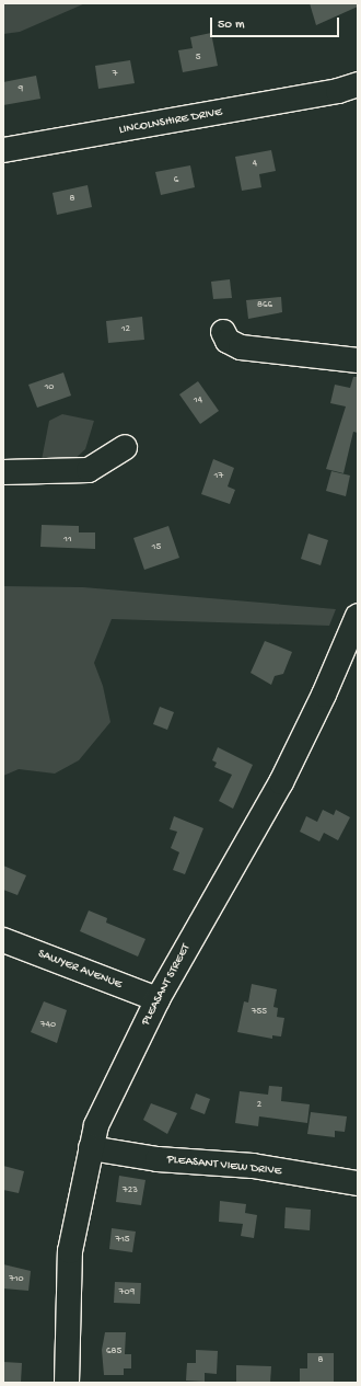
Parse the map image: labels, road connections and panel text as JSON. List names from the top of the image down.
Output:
{
  "streets": {
    "street": [
      "LINCOLNSHIRE DRIVE",
      "SAWYER AVENUE",
      "PLEASANT STREET",
      "PLEASANT VIEW DRIVE"
    ]
  },
  "crossings": [
    ["SAWYER AVENUE", "PLEASANT STREET"],
    ["PLEASANT STREET", "PLEASANT VIEW DRIVE"]
  ],
  "house_numbers": [
    "5",
    "7",
    "9",
    "4",
    "6",
    "8",
    "866",
    "12",
    "10",
    "14",
    "17",
    "11",
    "15",
    "755",
    "740",
    "2",
    "723",
    "715",
    "710",
    "709",
    "685",
    "8"
  ],
  "scale_bar": "50 m"
}
